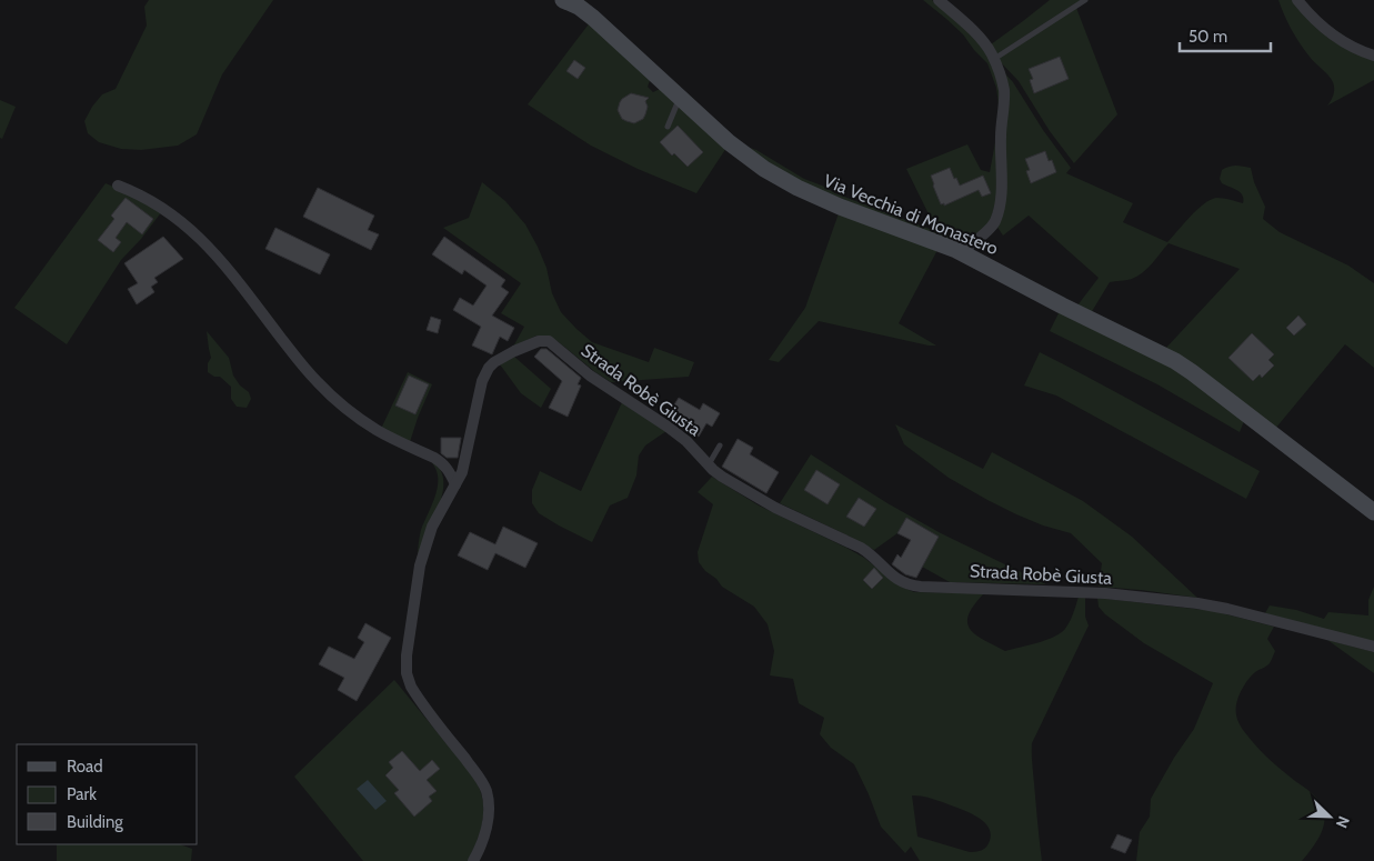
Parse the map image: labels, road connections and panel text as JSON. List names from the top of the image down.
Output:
{
  "streets": {
    "street": ["Via Vecchia di Monastero", "Strada Robè Giusta"]
  },
  "legend": ["Road", "Park", "Building"],
  "scale_bar": "50 m",
  "north": "bottom right"
}
